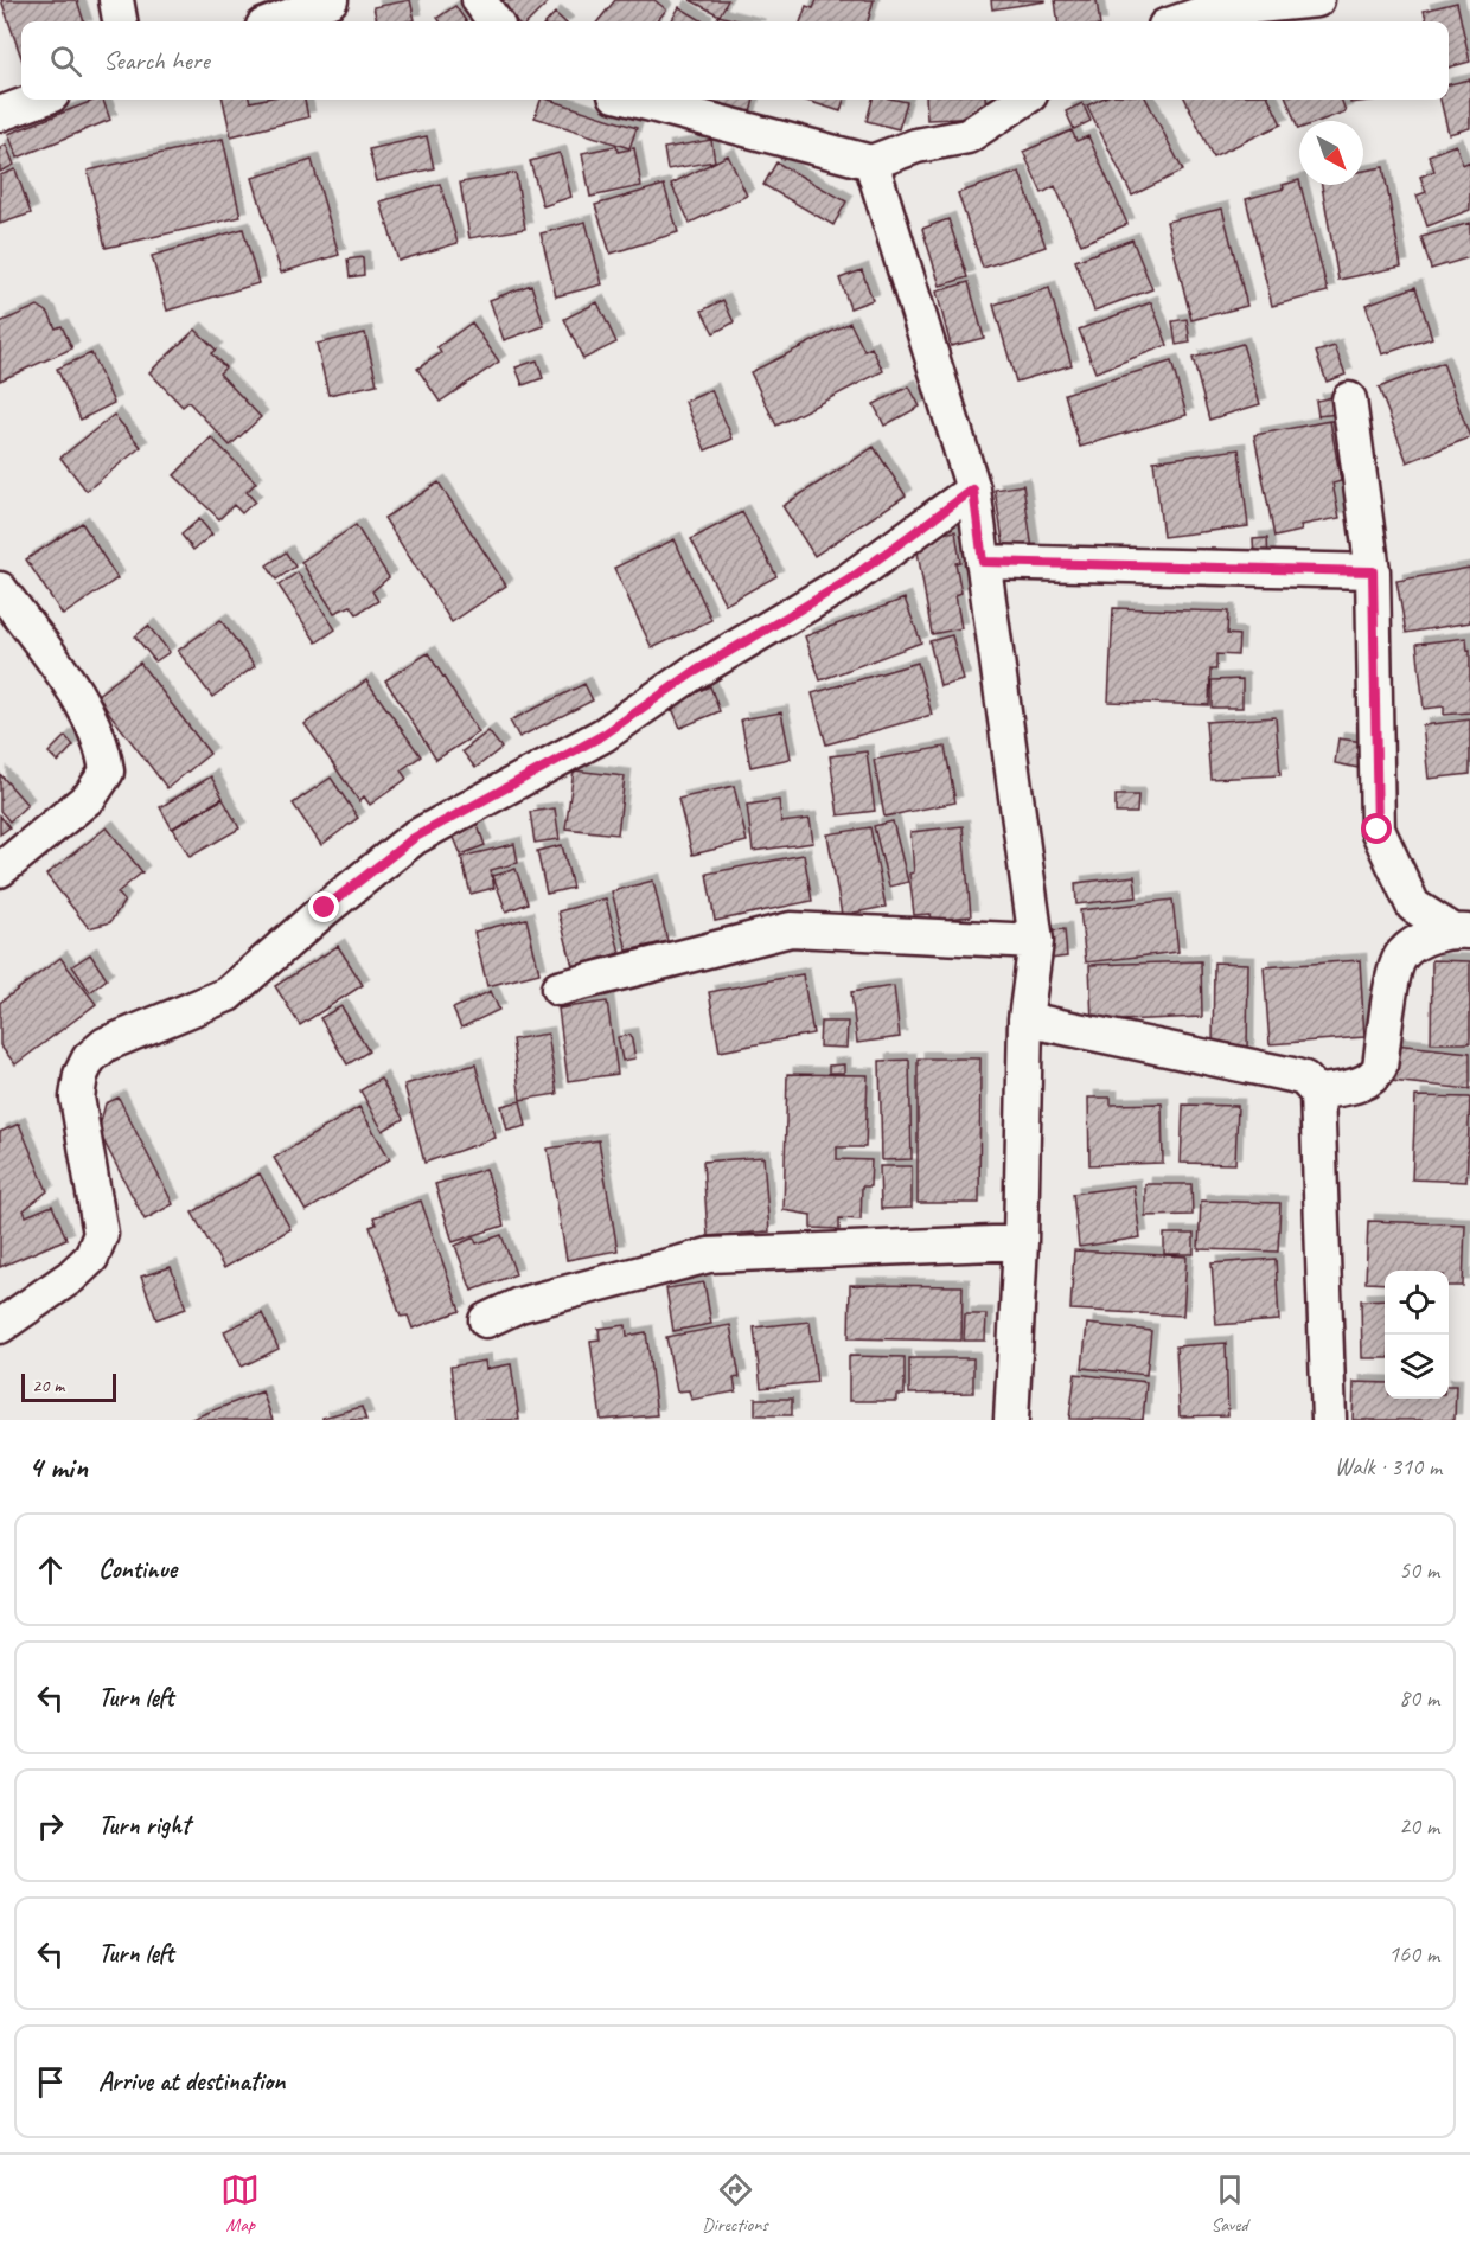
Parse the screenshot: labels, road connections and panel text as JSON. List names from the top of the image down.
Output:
{
  "scale_bar": "20 m",
  "north": "bottom right",
  "page": {
    "search": "Search here",
    "scale": "20 m",
    "heading": ["4 min", "Walk · 310 m"],
    "list": [
      ["Continue", "50 m"],
      ["Turn left", "80 m"],
      ["Turn right", "20 m"],
      ["Turn left", "160 m"],
      "Arrive at destination"
    ],
    "nav": ["Map", "Directions", "Saved"]
  }
}
